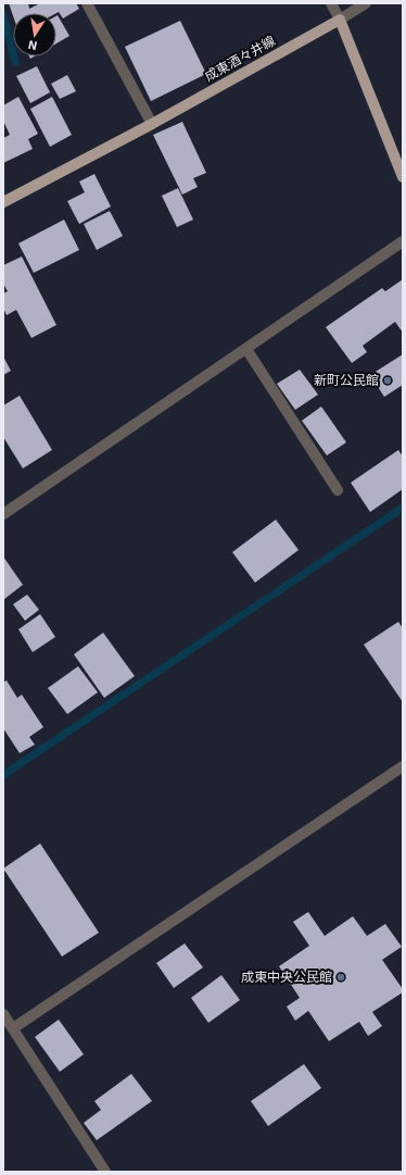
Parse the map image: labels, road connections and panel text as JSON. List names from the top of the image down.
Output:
{
  "streets": {
    "main road": ["成東酒々井線"]
  },
  "places": ["新町公民館", "成東中央公民館"],
  "north": "bottom"
}
